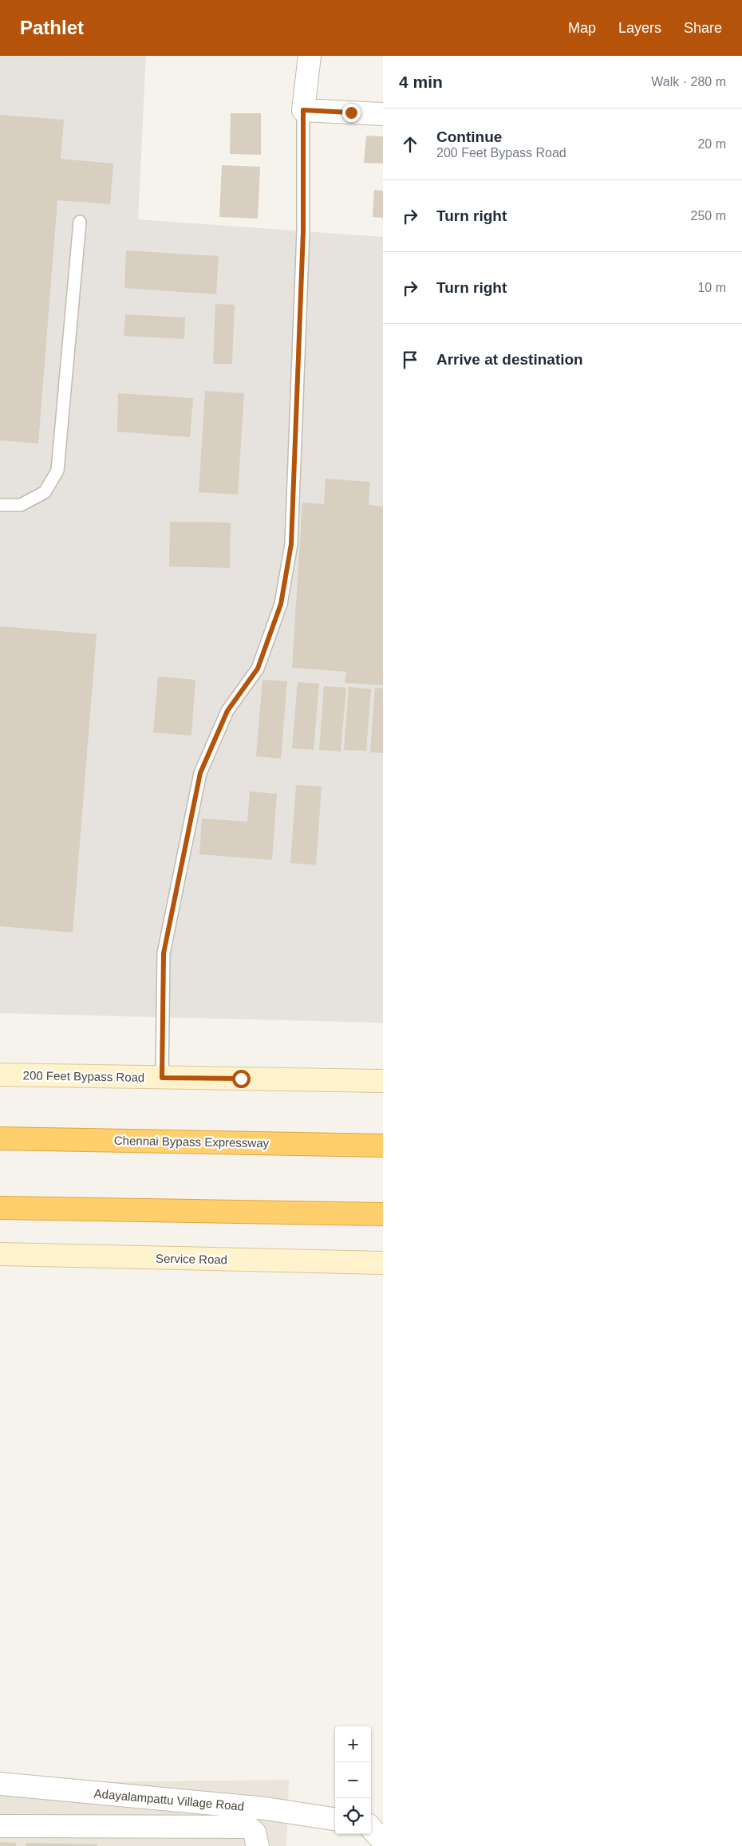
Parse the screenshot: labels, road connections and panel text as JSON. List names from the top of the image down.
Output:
{
  "streets": {
    "highway": ["Chennai Bypass Expressway"],
    "street": ["200 Feet Bypass Road", "Service Road", "Adayalampattu Village Road"]
  },
  "page": {
    "header": "Pathlet",
    "nav": ["Map", "Layers", "Share"],
    "heading": ["4 min", "Walk · 280 m"],
    "list": [
      ["Continue", "200 Feet Bypass Road", "20 m"],
      ["Turn right", "250 m"],
      ["Turn right", "10 m"],
      "Arrive at destination"
    ],
    "map_buttons": ["+", "−"]
  }
}
